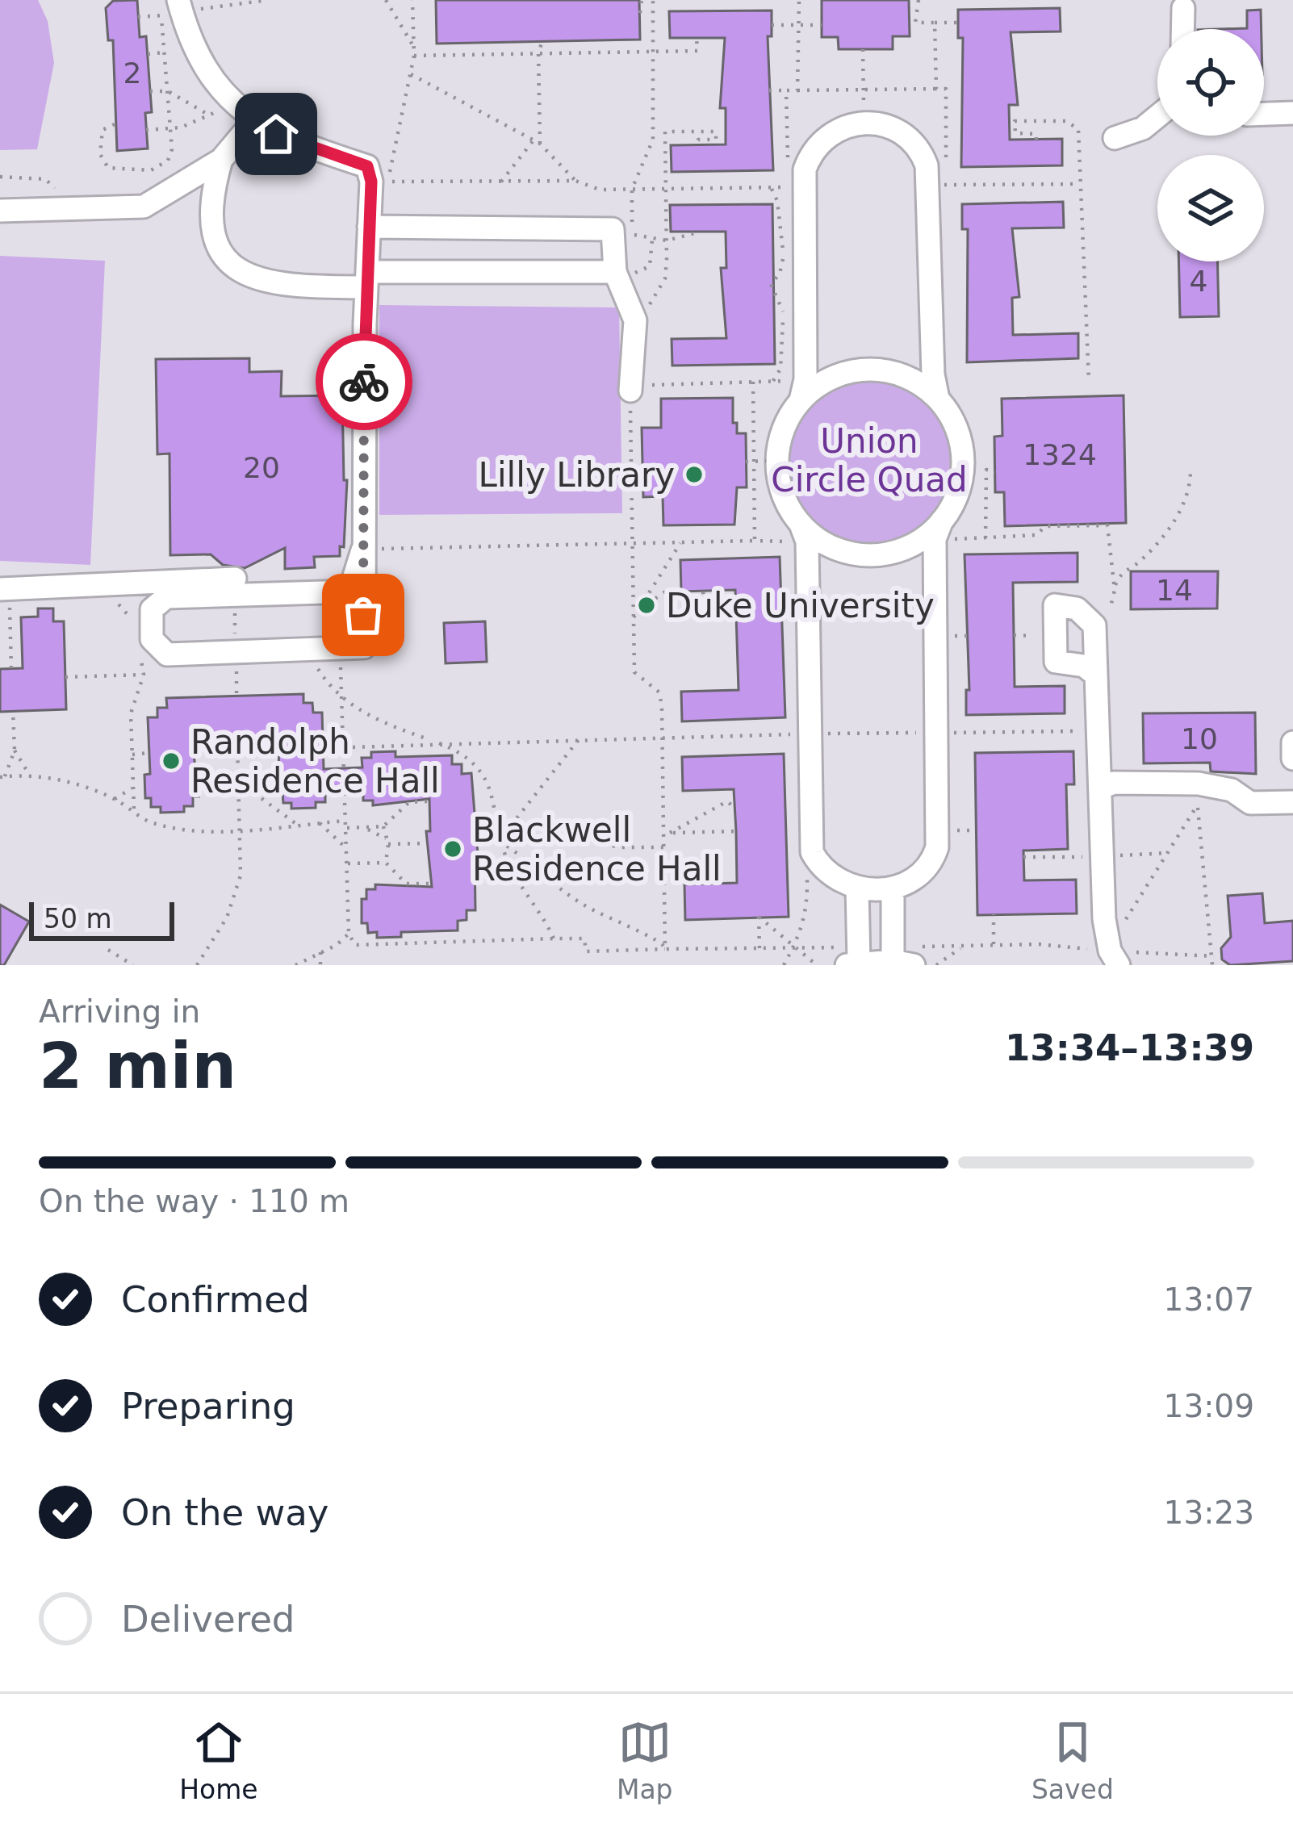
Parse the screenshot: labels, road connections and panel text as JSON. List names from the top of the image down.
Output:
{
  "parks": ["Union Circle Quad"],
  "places": [
    "Lilly Library",
    "Duke University",
    "Randolph Residence Hall",
    "Blackwell Residence Hall"
  ],
  "house_numbers": [
    "2",
    "4",
    "1324",
    "20",
    "14",
    "10"
  ],
  "scale_bar": "50 m",
  "page": {
    "scale": "50 m",
    "heading": ["2 min", "Arriving in", "13:34–13:39"],
    "bar": "On the way · 110 m",
    "list": [
      ["Confirmed", "13:07"],
      ["Preparing", "13:09"],
      ["On the way", "13:23"],
      "Delivered"
    ],
    "tabs": ["Home", "Map", "Saved"]
  }
}
